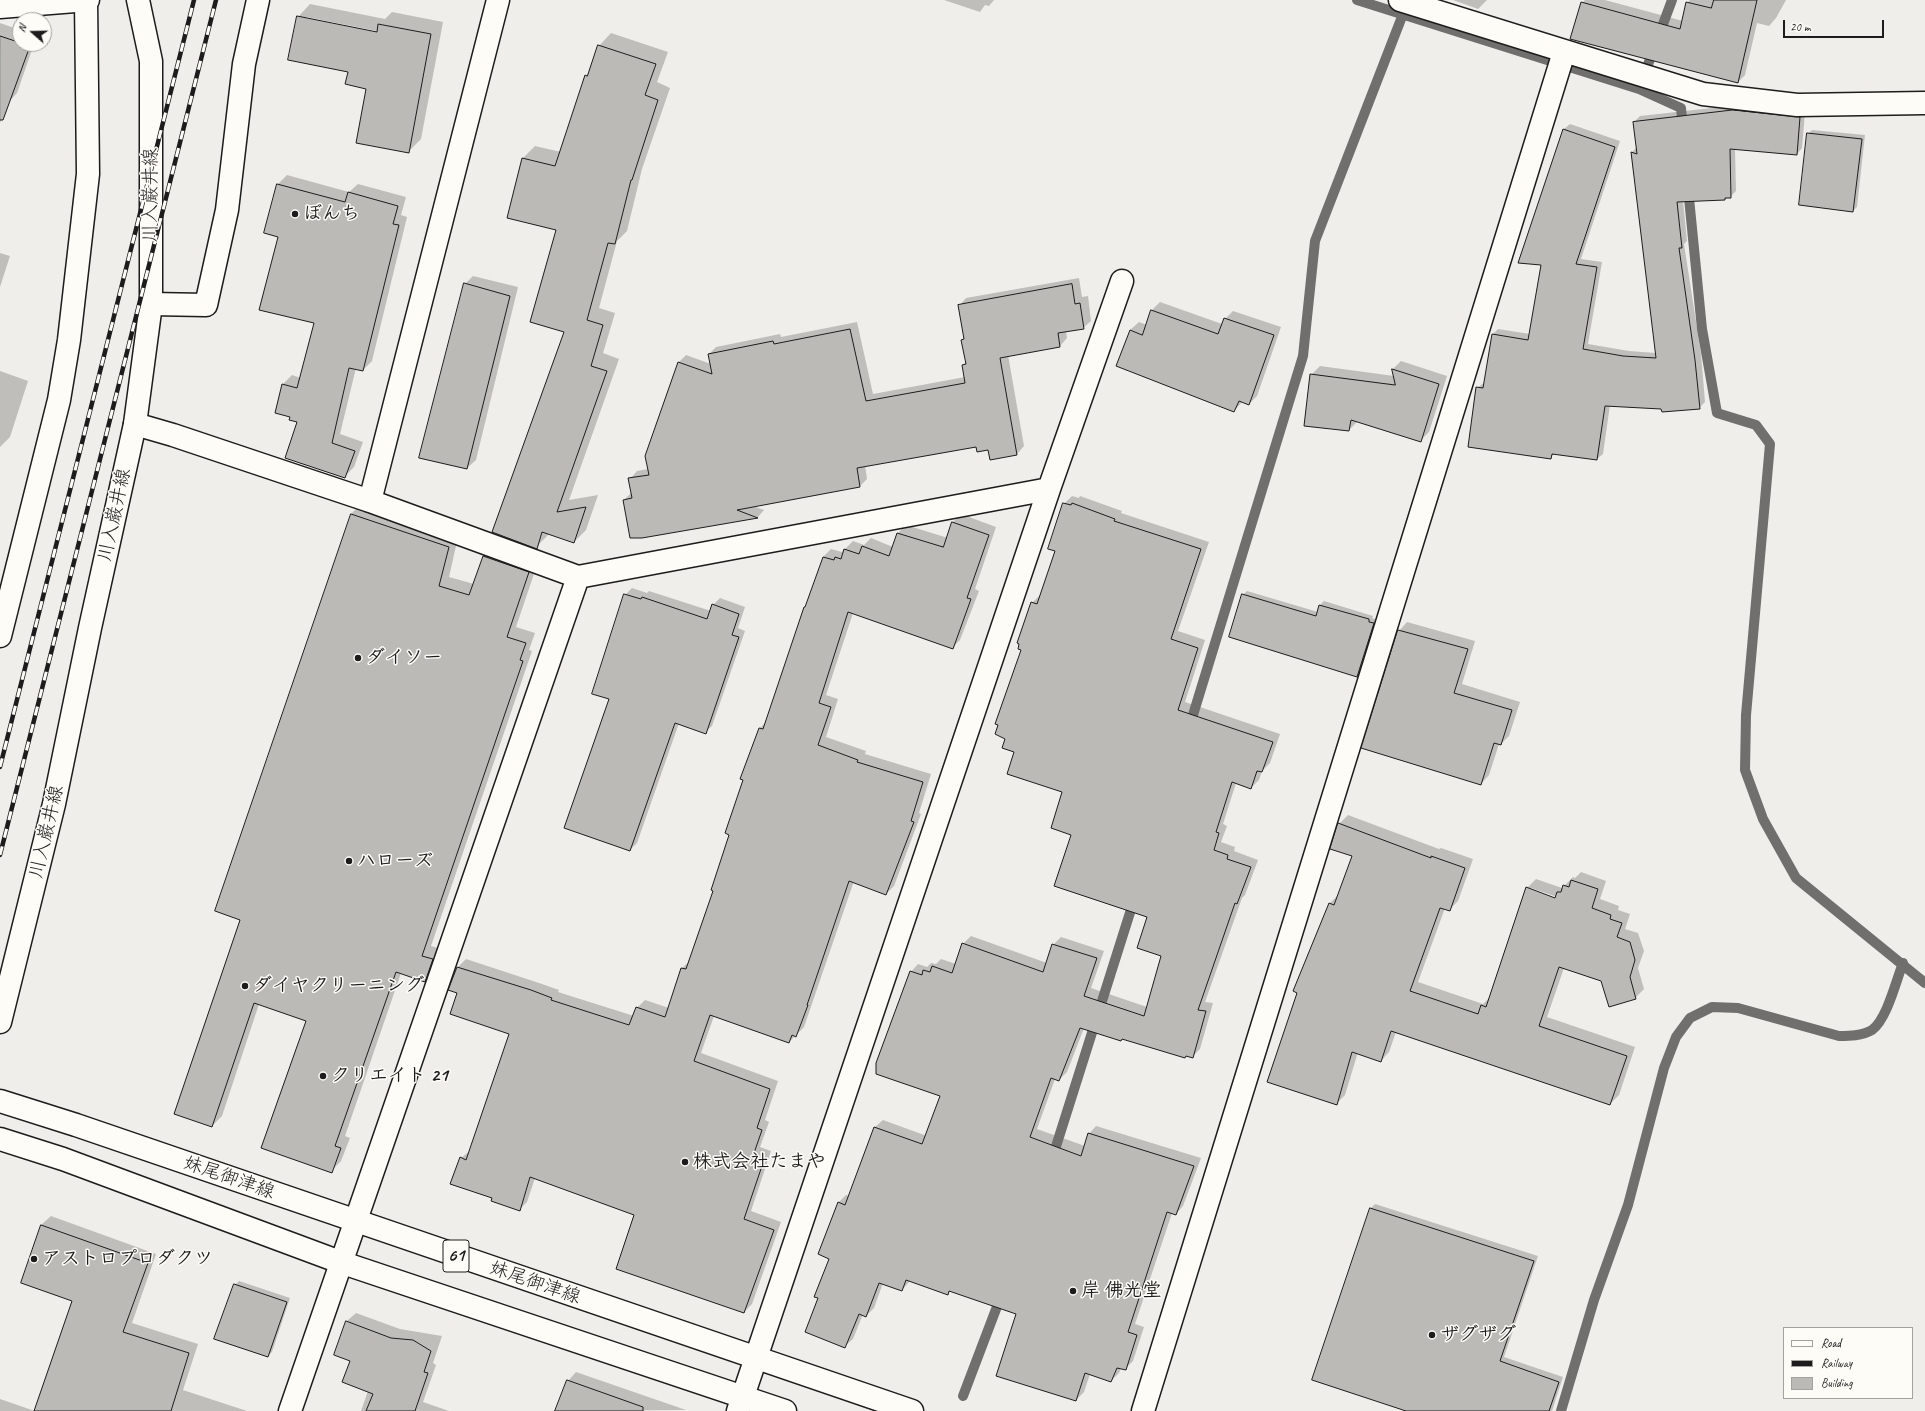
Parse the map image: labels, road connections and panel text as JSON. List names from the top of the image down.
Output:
{
  "streets": {
    "street": ["川入巌井線", "妹尾御津線", "61"]
  },
  "places": [
    "ぼんち",
    "ダイソー",
    "ハローズ",
    "ダイヤクリーニング",
    "クリエイト 21",
    "株式会社たまや",
    "アストロプロダクツ",
    "岸 佛光堂",
    "ザグザグ"
  ],
  "legend": ["Road", "Railway", "Building"],
  "scale_bar": "20 m",
  "north": "left"
}
